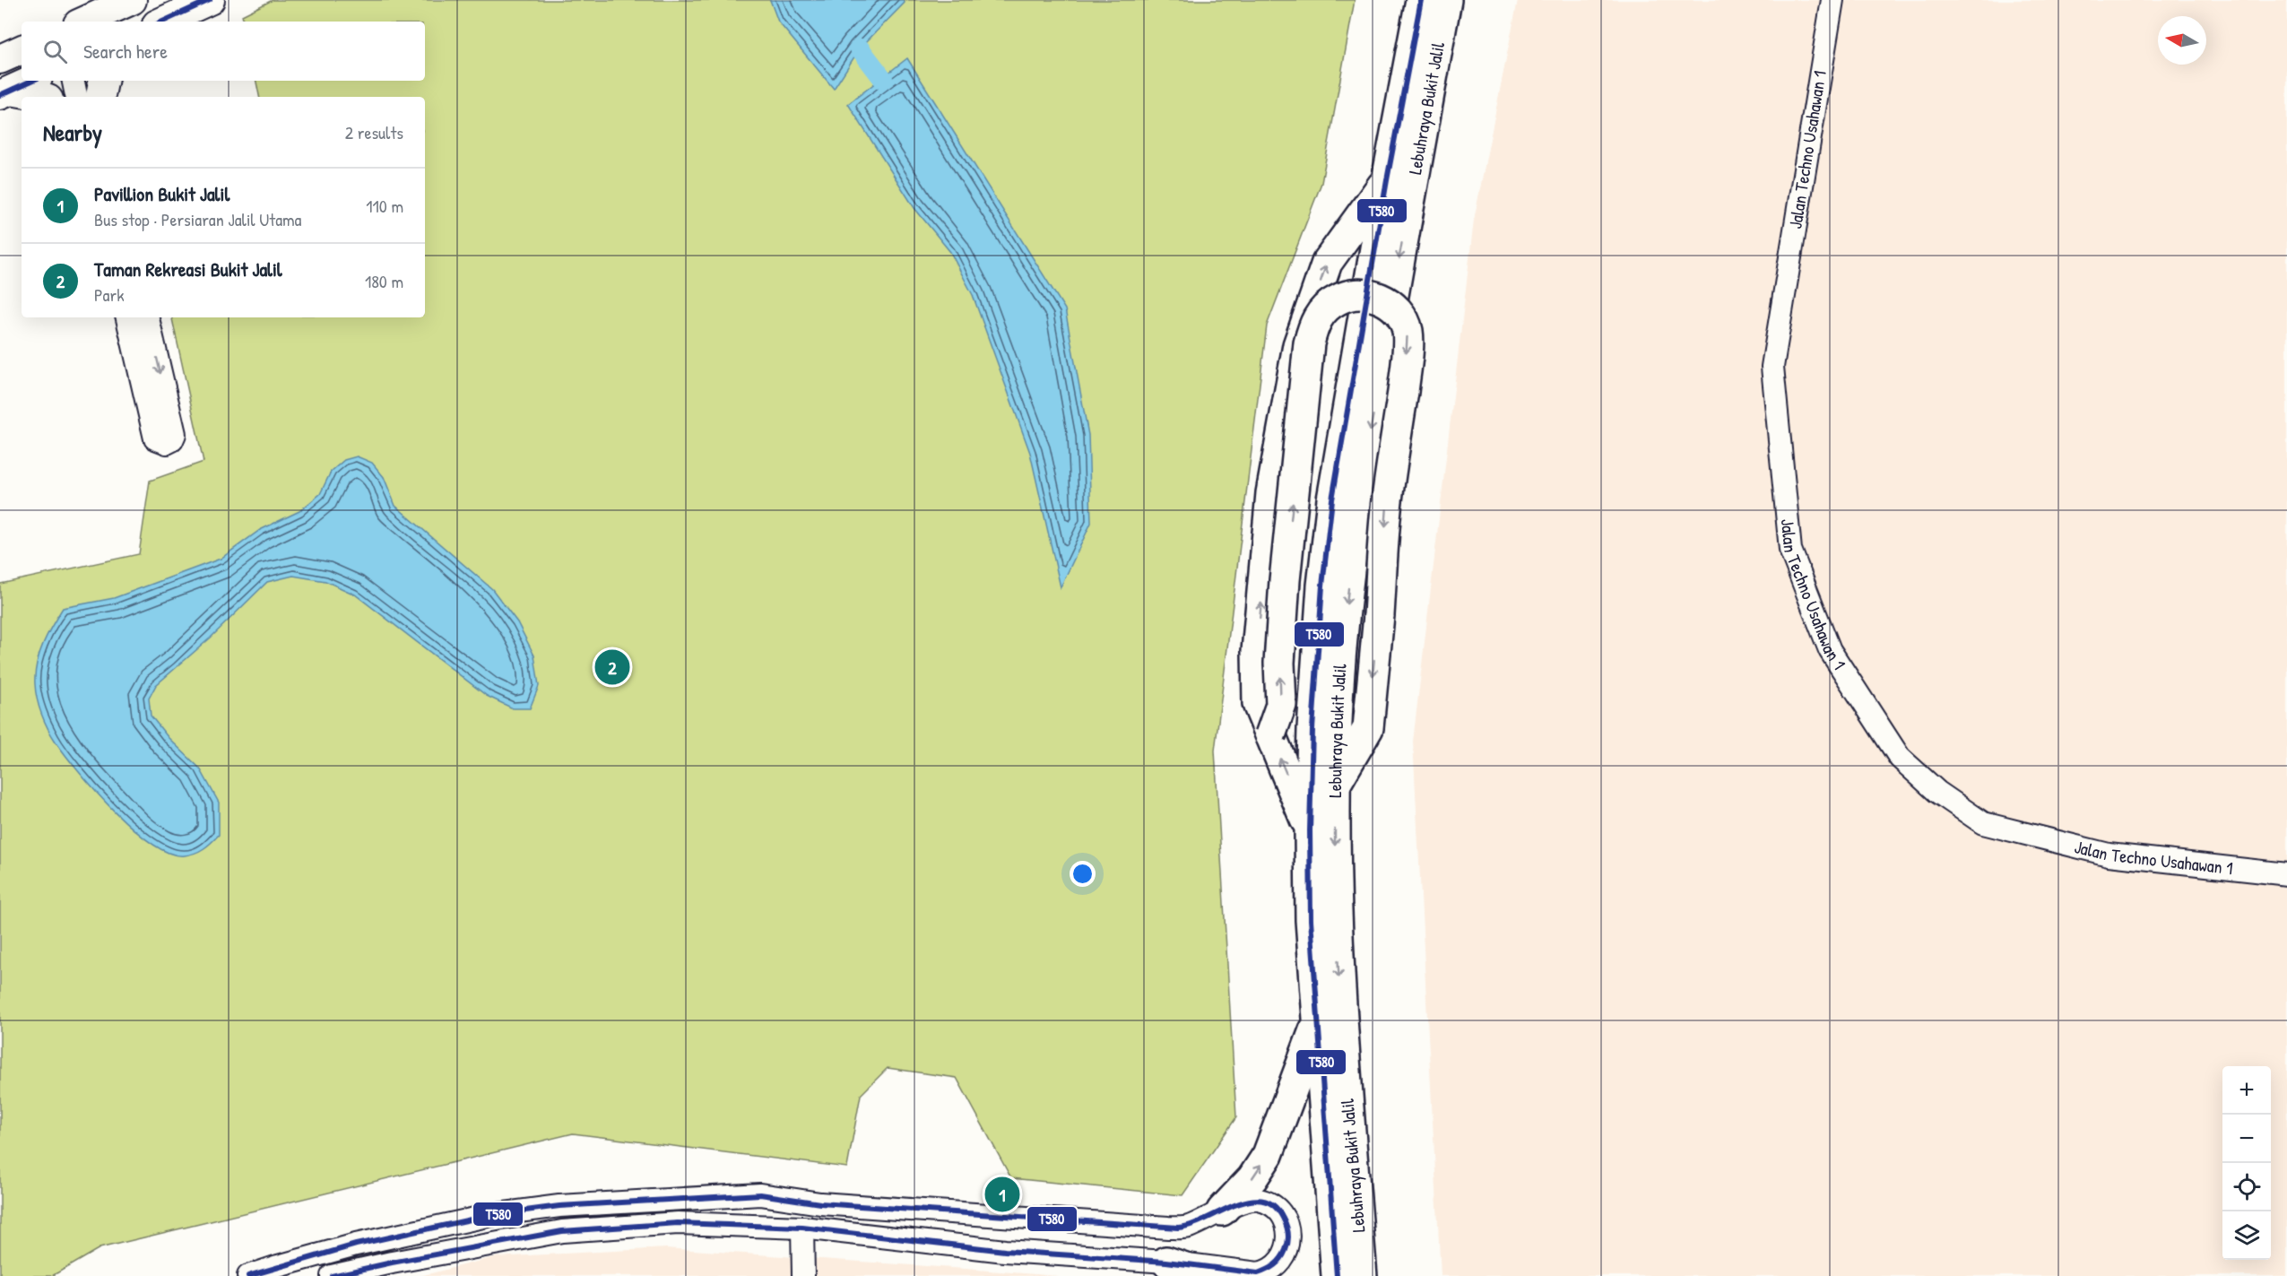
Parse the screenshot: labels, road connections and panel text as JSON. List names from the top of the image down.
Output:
{
  "streets": {
    "highway": ["Lebuhraya Bukit Jalil"],
    "street": ["Jalan Techno Usahawan 1"]
  },
  "lines": ["transit line T580"],
  "north": "left",
  "page": {
    "search": "Search here",
    "heading": ["Nearby", "2 results"],
    "list": [
      {
        "mark": "1",
        "name": "Pavillion Bukit Jalil",
        "note": "Bus stop · Persiaran Jalil Utama",
        "value": "110 m"
      },
      {
        "mark": "2",
        "name": "Taman Rekreasi Bukit Jalil",
        "note": "Park",
        "value": "180 m"
      }
    ],
    "pins": ["2", "1"],
    "map_buttons": ["+", "−"]
  }
}
